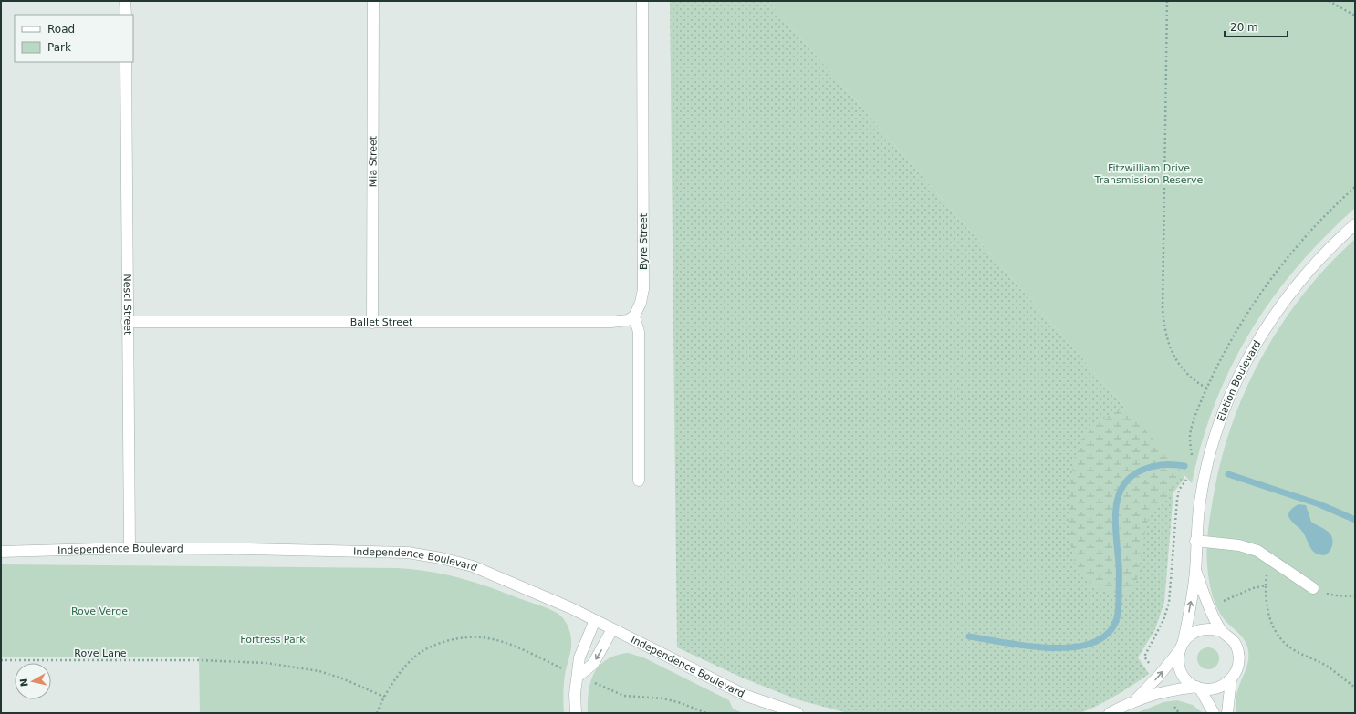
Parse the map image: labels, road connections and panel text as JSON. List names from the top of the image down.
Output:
{
  "streets": {
    "street": [
      "Mia Street",
      "Byre Street",
      "Nesci Street",
      "Ballet Street",
      "Elation Boulevard",
      "Independence Boulevard"
    ],
    "path": ["Rove Lane"]
  },
  "crossings": [
    ["Mia Street", "Ballet Street"],
    ["Byre Street", "Ballet Street"],
    ["Nesci Street", "Ballet Street"],
    ["Nesci Street", "Independence Boulevard"]
  ],
  "parks": ["Fitzwilliam Drive Transmission Reserve", "Rove Verge", "Fortress Park"],
  "legend": ["Road", "Park"],
  "scale_bar": "20 m",
  "north": "left"
}
